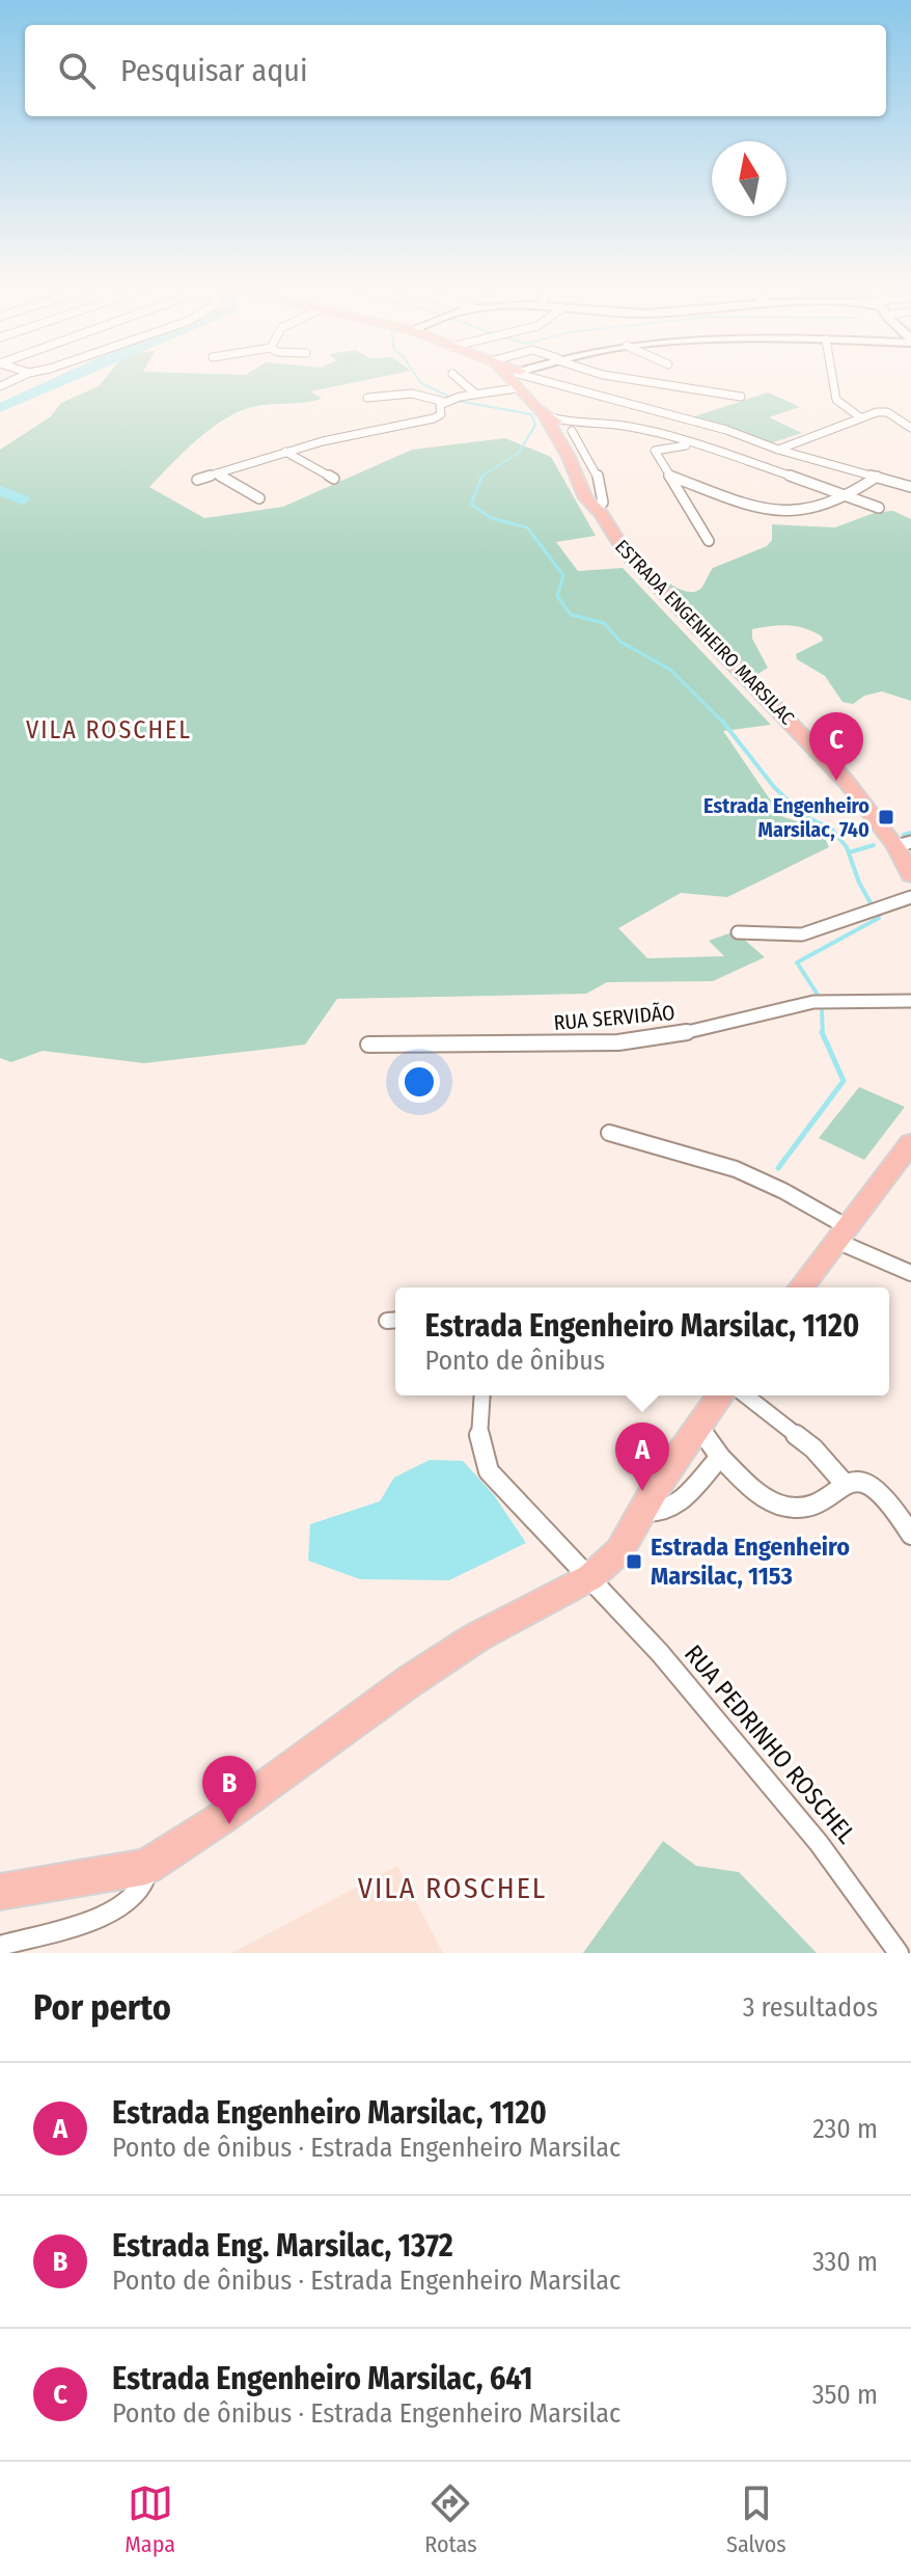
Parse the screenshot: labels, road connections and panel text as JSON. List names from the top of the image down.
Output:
{
  "streets": {
    "main road": ["ESTRADA ENGENHEIRO MARSILAC"],
    "street": ["RUA SERVIDÃO", "RUA PEDRINHO ROSCHEL"]
  },
  "districts": ["VILA ROSCHEL", "VILA ROSCHEL"],
  "places": {
    "transit": ["Estrada Engenheiro Marsilac, 740", "Estrada Engenheiro Marsilac, 1153"]
  },
  "north": "top",
  "page": {
    "search": "Pesquisar aqui",
    "pins": ["C", "A", "B"],
    "popup": ["Estrada Engenheiro Marsilac, 1120", "Ponto de ônibus"],
    "heading": ["Por perto", "3 resultados"],
    "list": [
      {
        "mark": "A",
        "name": "Estrada Engenheiro Marsilac, 1120",
        "note": "Ponto de ônibus · Estrada Engenheiro Marsilac",
        "value": "230 m"
      },
      {
        "mark": "B",
        "name": "Estrada Eng. Marsilac, 1372",
        "note": "Ponto de ônibus · Estrada Engenheiro Marsilac",
        "value": "330 m"
      },
      {
        "mark": "C",
        "name": "Estrada Engenheiro Marsilac, 641",
        "note": "Ponto de ônibus · Estrada Engenheiro Marsilac",
        "value": "350 m"
      }
    ],
    "nav": ["Mapa", "Rotas", "Salvos"]
  }
}
